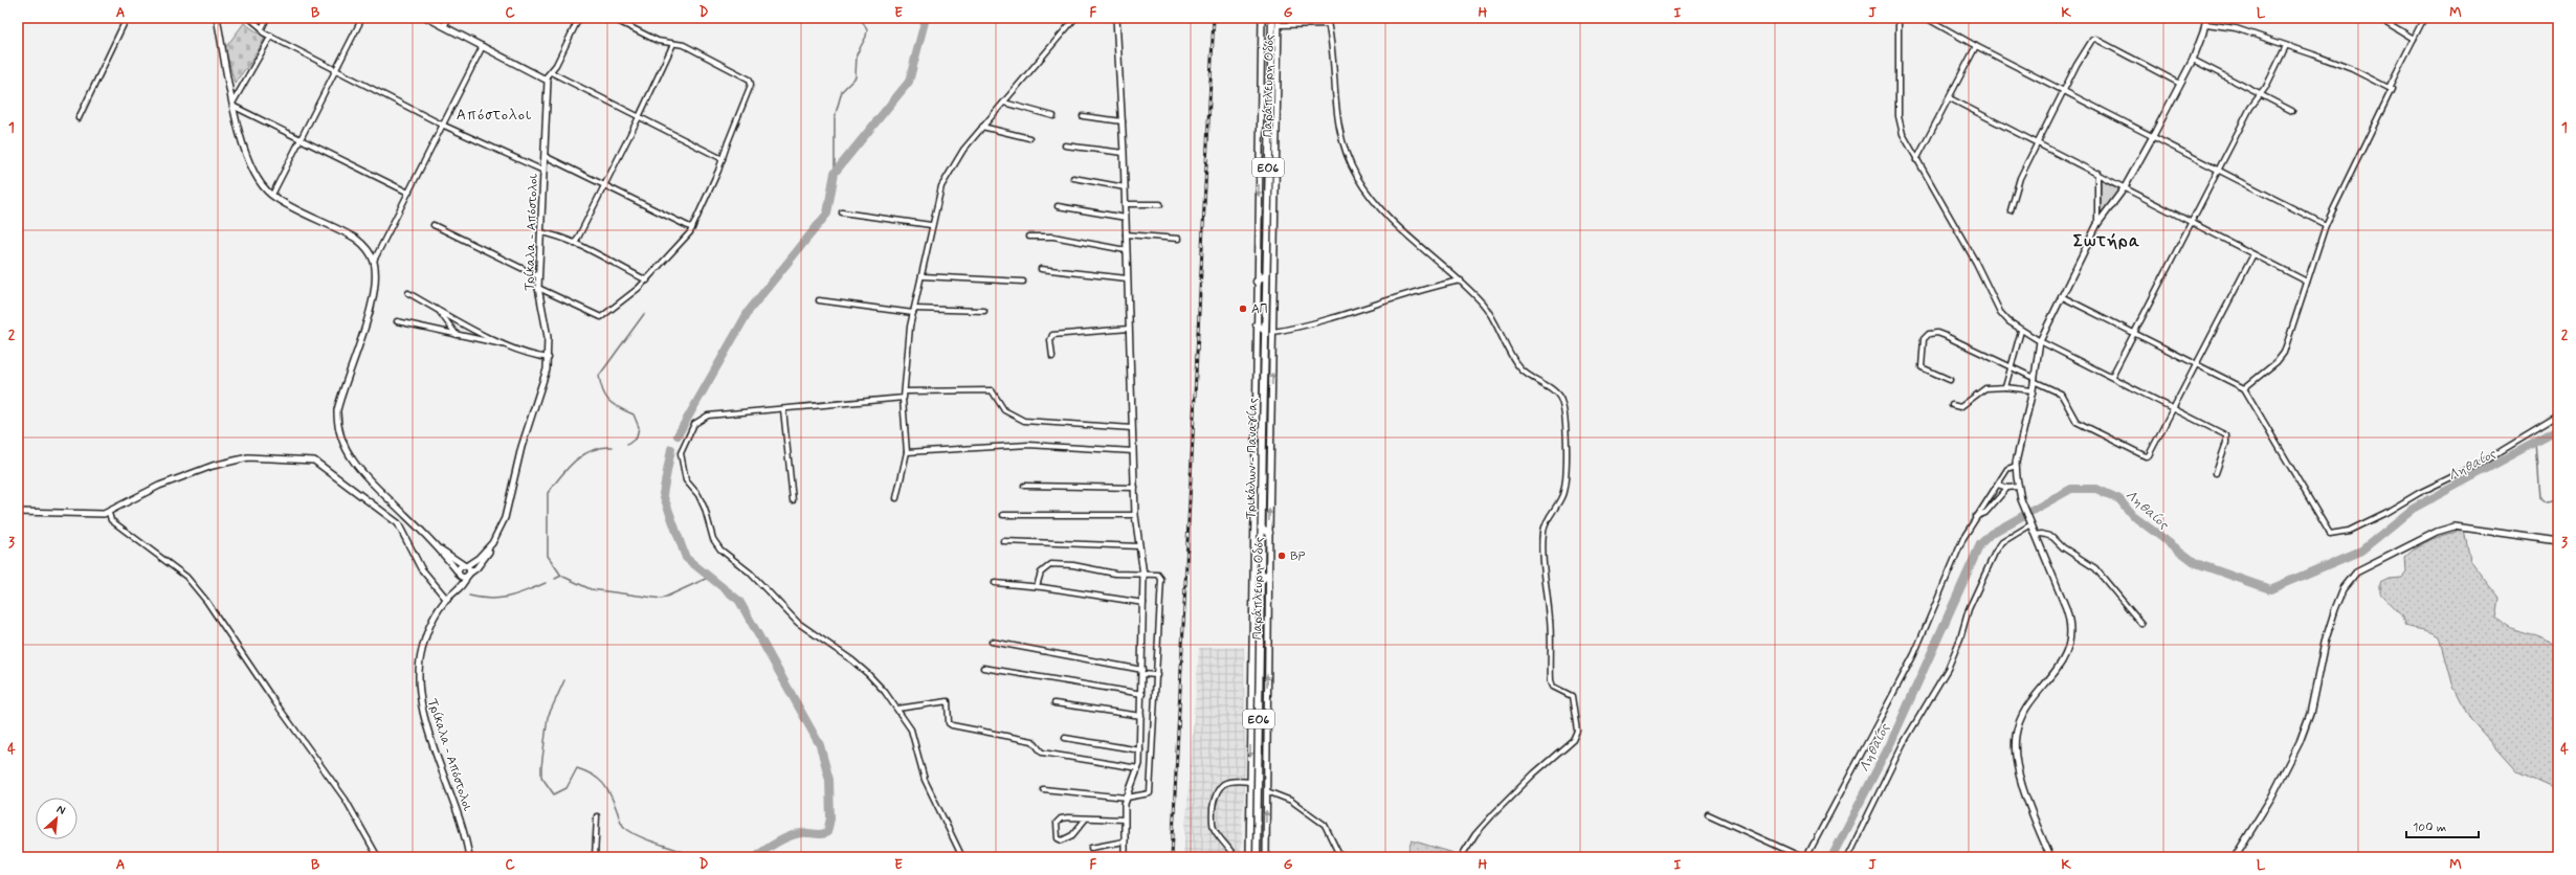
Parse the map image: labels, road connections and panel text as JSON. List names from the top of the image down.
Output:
{
  "streets": {
    "main road": ["ΕΟ6", "Τρικάλων - Παναγίας"],
    "street": ["Παράπλευρη Οδός", "Τρίκαλα - Απόστολοι"]
  },
  "districts": ["Απόστολοι", "Σωτήρα"],
  "water": ["Ληθαίος"],
  "places": ["ΑΠ", "BP"],
  "scale_bar": "100 m",
  "north": "top right",
  "grid": {
    "columns": [
      "A",
      "B",
      "C",
      "D",
      "E",
      "F",
      "G",
      "H",
      "I",
      "J",
      "K",
      "L",
      "M"
    ],
    "rows": [
      "1",
      "2",
      "3",
      "4"
    ]
  }
}
